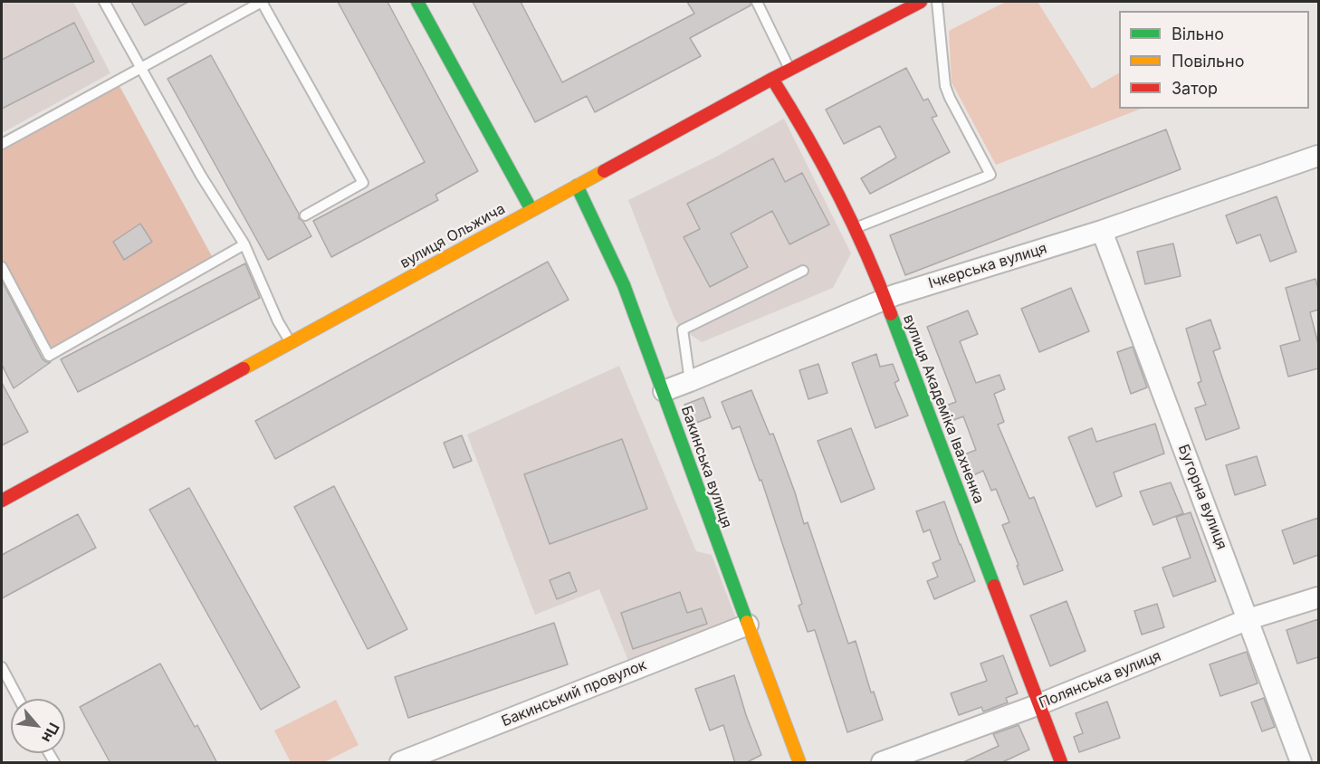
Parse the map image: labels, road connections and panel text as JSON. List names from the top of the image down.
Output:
{
  "streets": {
    "street": [
      "вулиця Ольжича",
      "Ічкерська вулиця",
      "вулиця Академіка Івахненка",
      "Бакинська вулиця",
      "Бугорна вулиця",
      "Полянська вулиця",
      "Бакинський провулок"
    ]
  },
  "crossings": [
    ["вулиця Ольжича", "вулиця Академіка Івахненка"],
    ["вулиця Ольжича", "Бакинська вулиця"],
    ["Ічкерська вулиця", "вулиця Академіка Івахненка"],
    ["Ічкерська вулиця", "Бакинська вулиця"],
    ["Ічкерська вулиця", "Бугорна вулиця"],
    ["вулиця Академіка Івахненка", "Полянська вулиця"],
    ["Бакинська вулиця", "Бакинський провулок"],
    ["Бугорна вулиця", "Полянська вулиця"]
  ],
  "legend": ["Вільно", "Повільно", "Затор"],
  "north": "bottom right"
}
